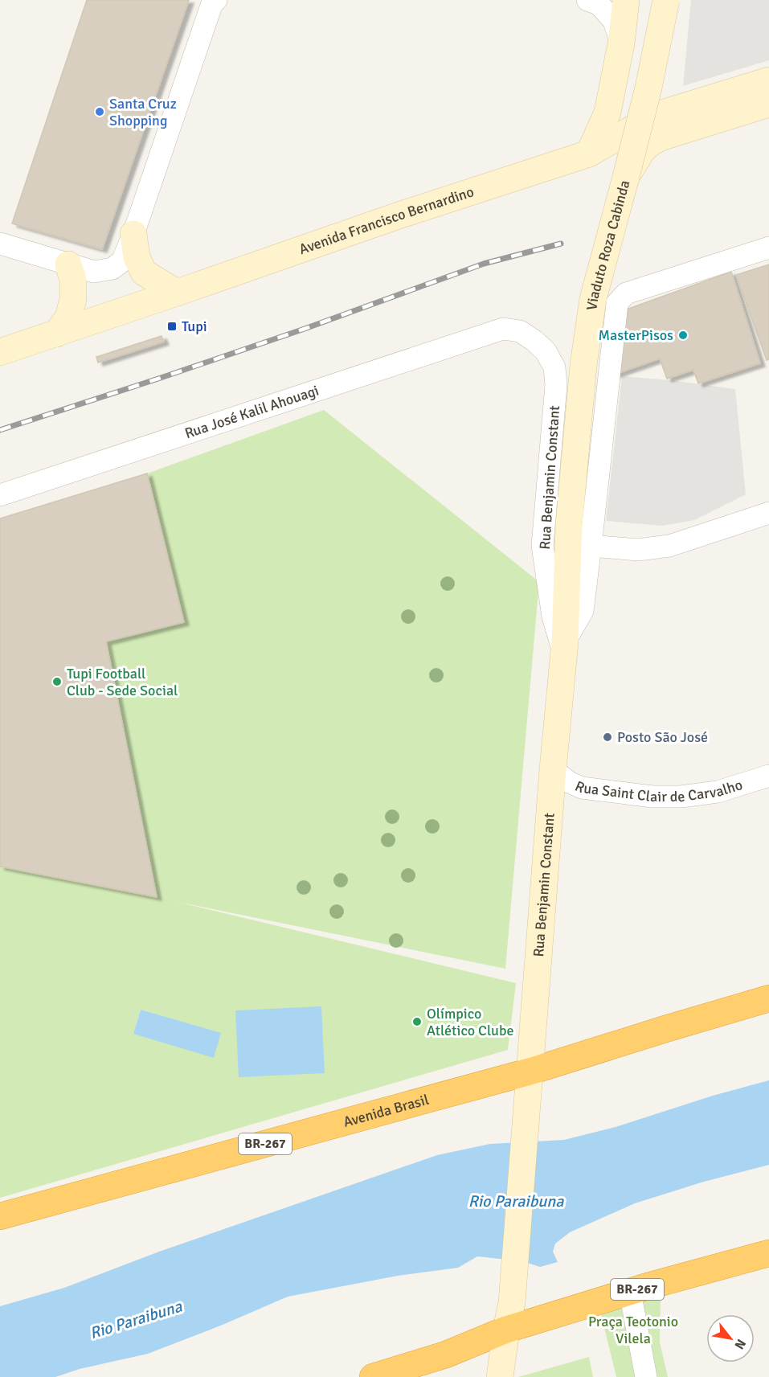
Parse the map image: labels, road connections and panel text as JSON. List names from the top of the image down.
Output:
{
  "streets": {
    "highway": ["Avenida Brasil", "BR-267"],
    "main road": ["Avenida Francisco Bernardino", "Viaduto Roza Cabinda", "Rua Benjamin Constant"],
    "street": ["Rua José Kalil Ahouagi", "Rua Saint Clair de Carvalho"]
  },
  "crossings": [
    ["Viaduto Roza Cabinda", "Rua Benjamin Constant"],
    ["Rua José Kalil Ahouagi", "Rua Benjamin Constant"],
    ["Rua Benjamin Constant", "Rua Saint Clair de Carvalho"],
    ["Rua Benjamin Constant", "Avenida Brasil"],
    ["Rua Benjamin Constant", "BR-267"]
  ],
  "water": ["Rio Paraibuna"],
  "parks": ["Praça Teotonio Vilela"],
  "places": {
    "other": [
      "Santa Cruz Shopping",
      "MasterPisos",
      "Tupi Football Club - Sede Social",
      "Posto São José",
      "Olímpico Atlético Clube"
    ],
    "transit": ["Tupi"]
  },
  "north": "bottom right"
}
